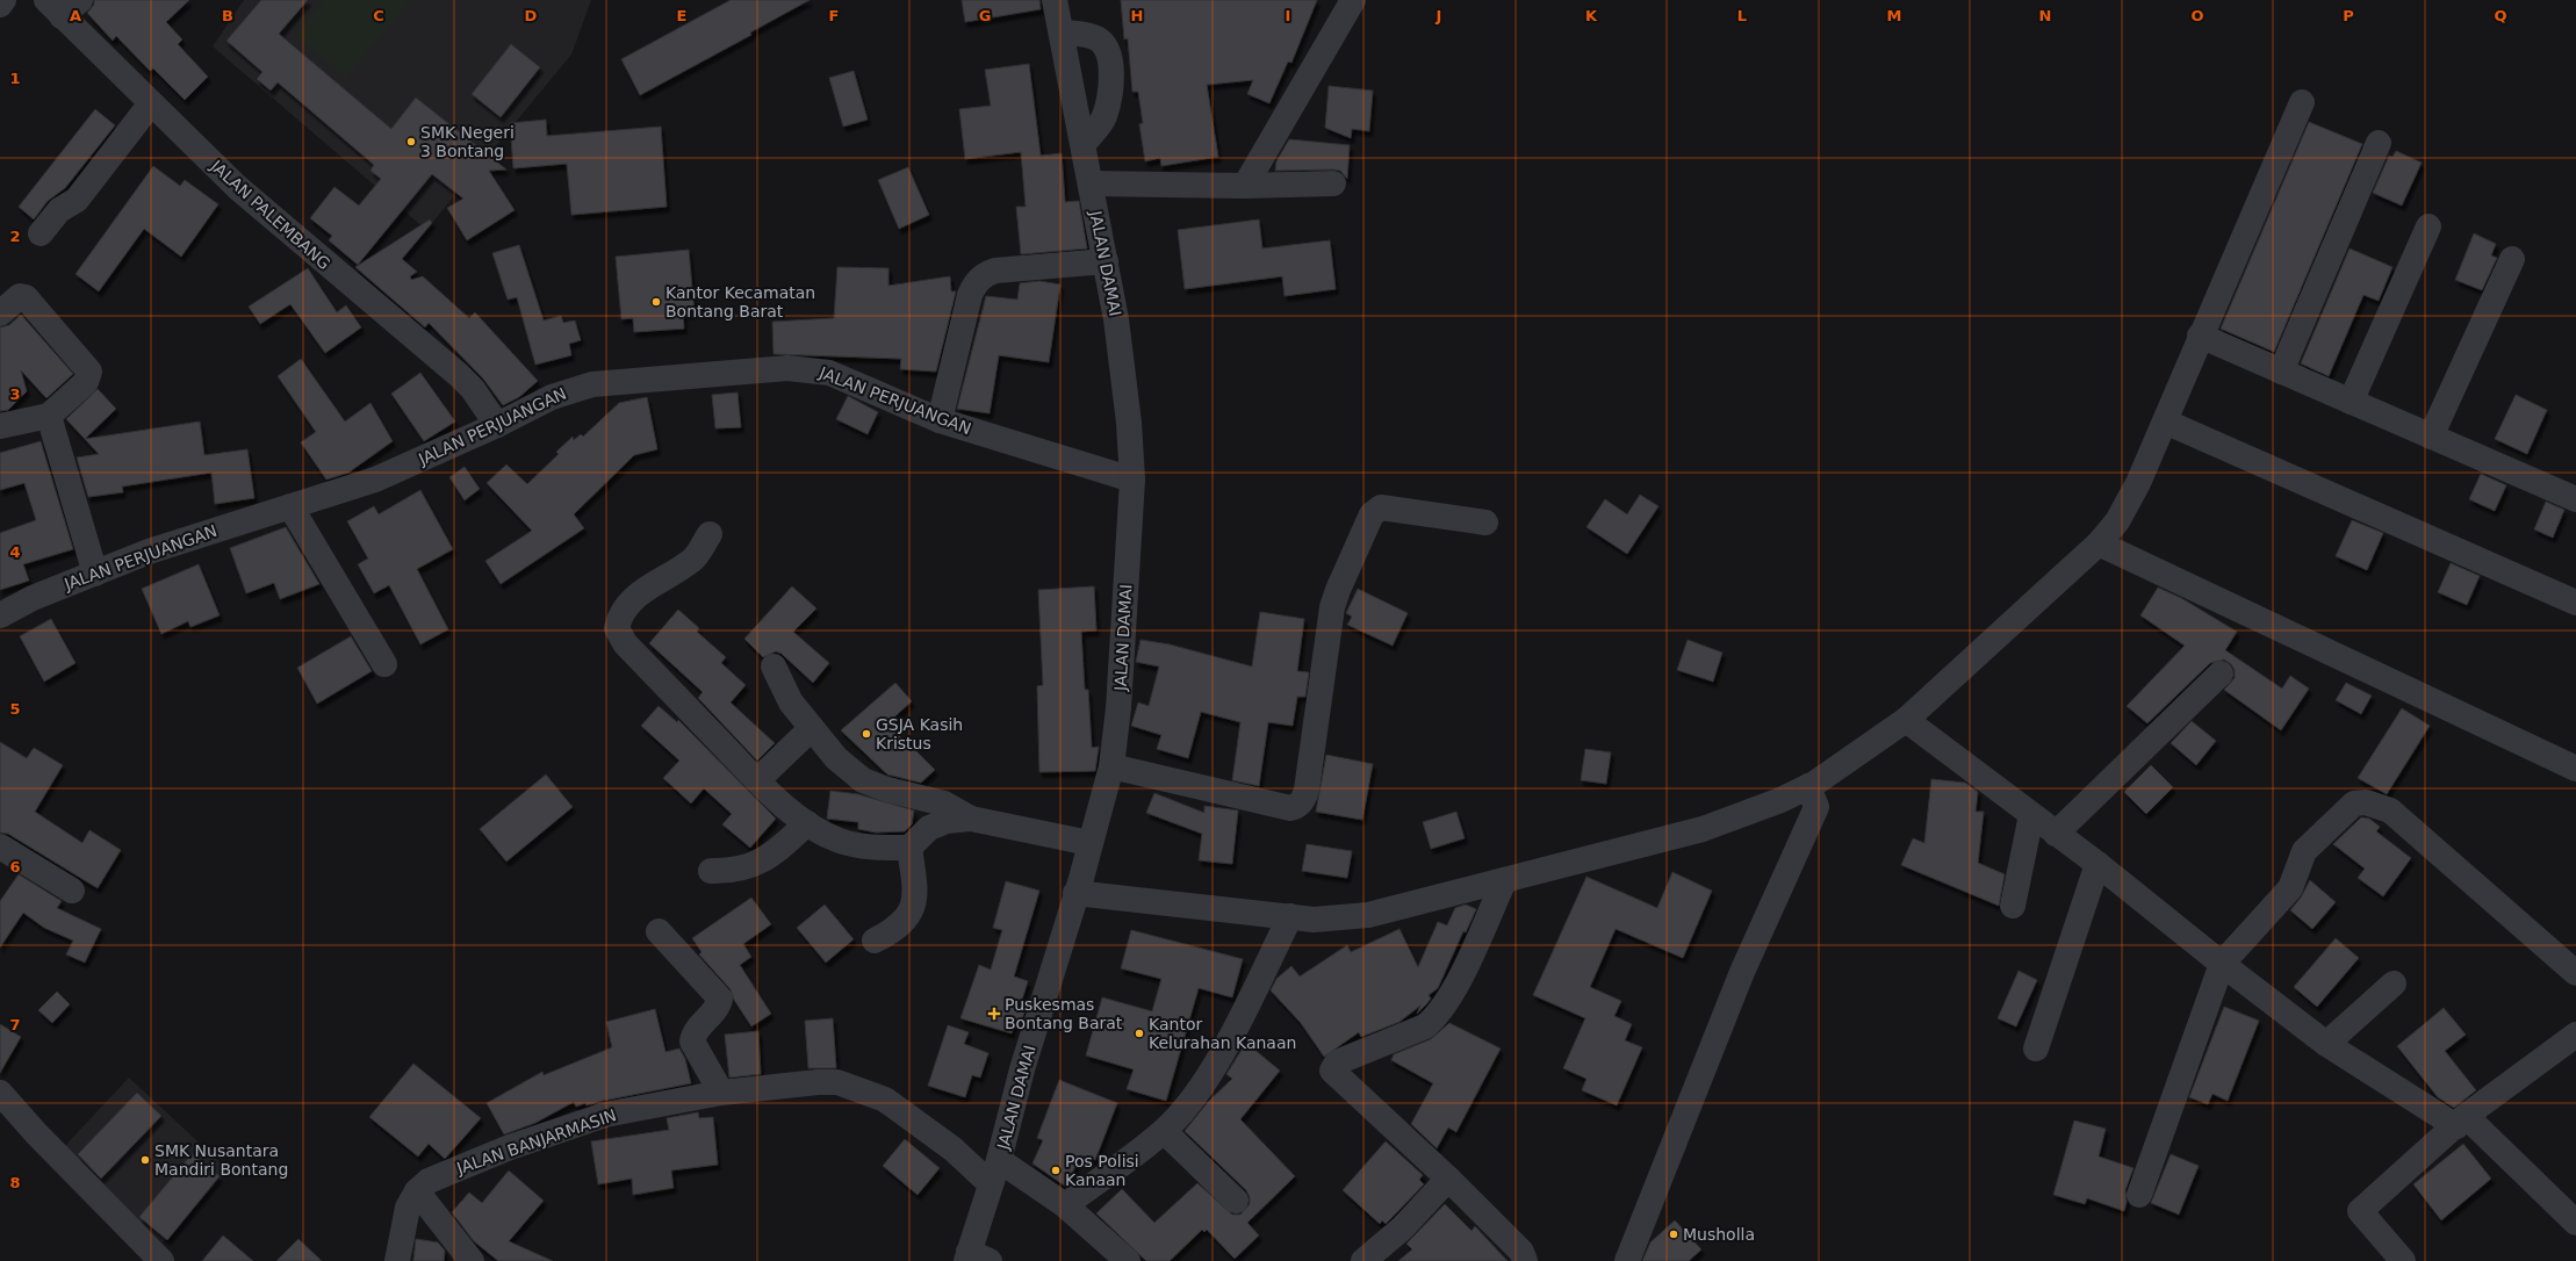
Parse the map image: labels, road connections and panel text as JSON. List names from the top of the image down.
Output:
{
  "streets": {
    "street": [
      "JALAN PALEMBANG",
      "JALAN DAMAI",
      "JALAN PERJUANGAN",
      "JALAN BANJARMASIN"
    ]
  },
  "crossings": [
    ["JALAN PALEMBANG", "JALAN PERJUANGAN"],
    ["JALAN DAMAI", "JALAN PERJUANGAN"],
    ["JALAN DAMAI", "JALAN BANJARMASIN"]
  ],
  "places": {
    "other": [
      "SMK Negeri 3 Bontang",
      "Kantor Kecamatan Bontang Barat",
      "GSJA Kasih Kristus",
      "Kantor Kelurahan Kanaan",
      "SMK Nusantara Mandiri Bontang",
      "Pos Polisi Kanaan",
      "Musholla"
    ],
    "health": ["Puskesmas Bontang Barat"]
  },
  "grid": {
    "columns": [
      "A",
      "B",
      "C",
      "D",
      "E",
      "F",
      "G",
      "H",
      "I",
      "J",
      "K",
      "L",
      "M",
      "N",
      "O",
      "P",
      "Q"
    ],
    "rows": [
      "1",
      "2",
      "3",
      "4",
      "5",
      "6",
      "7",
      "8"
    ]
  }
}
